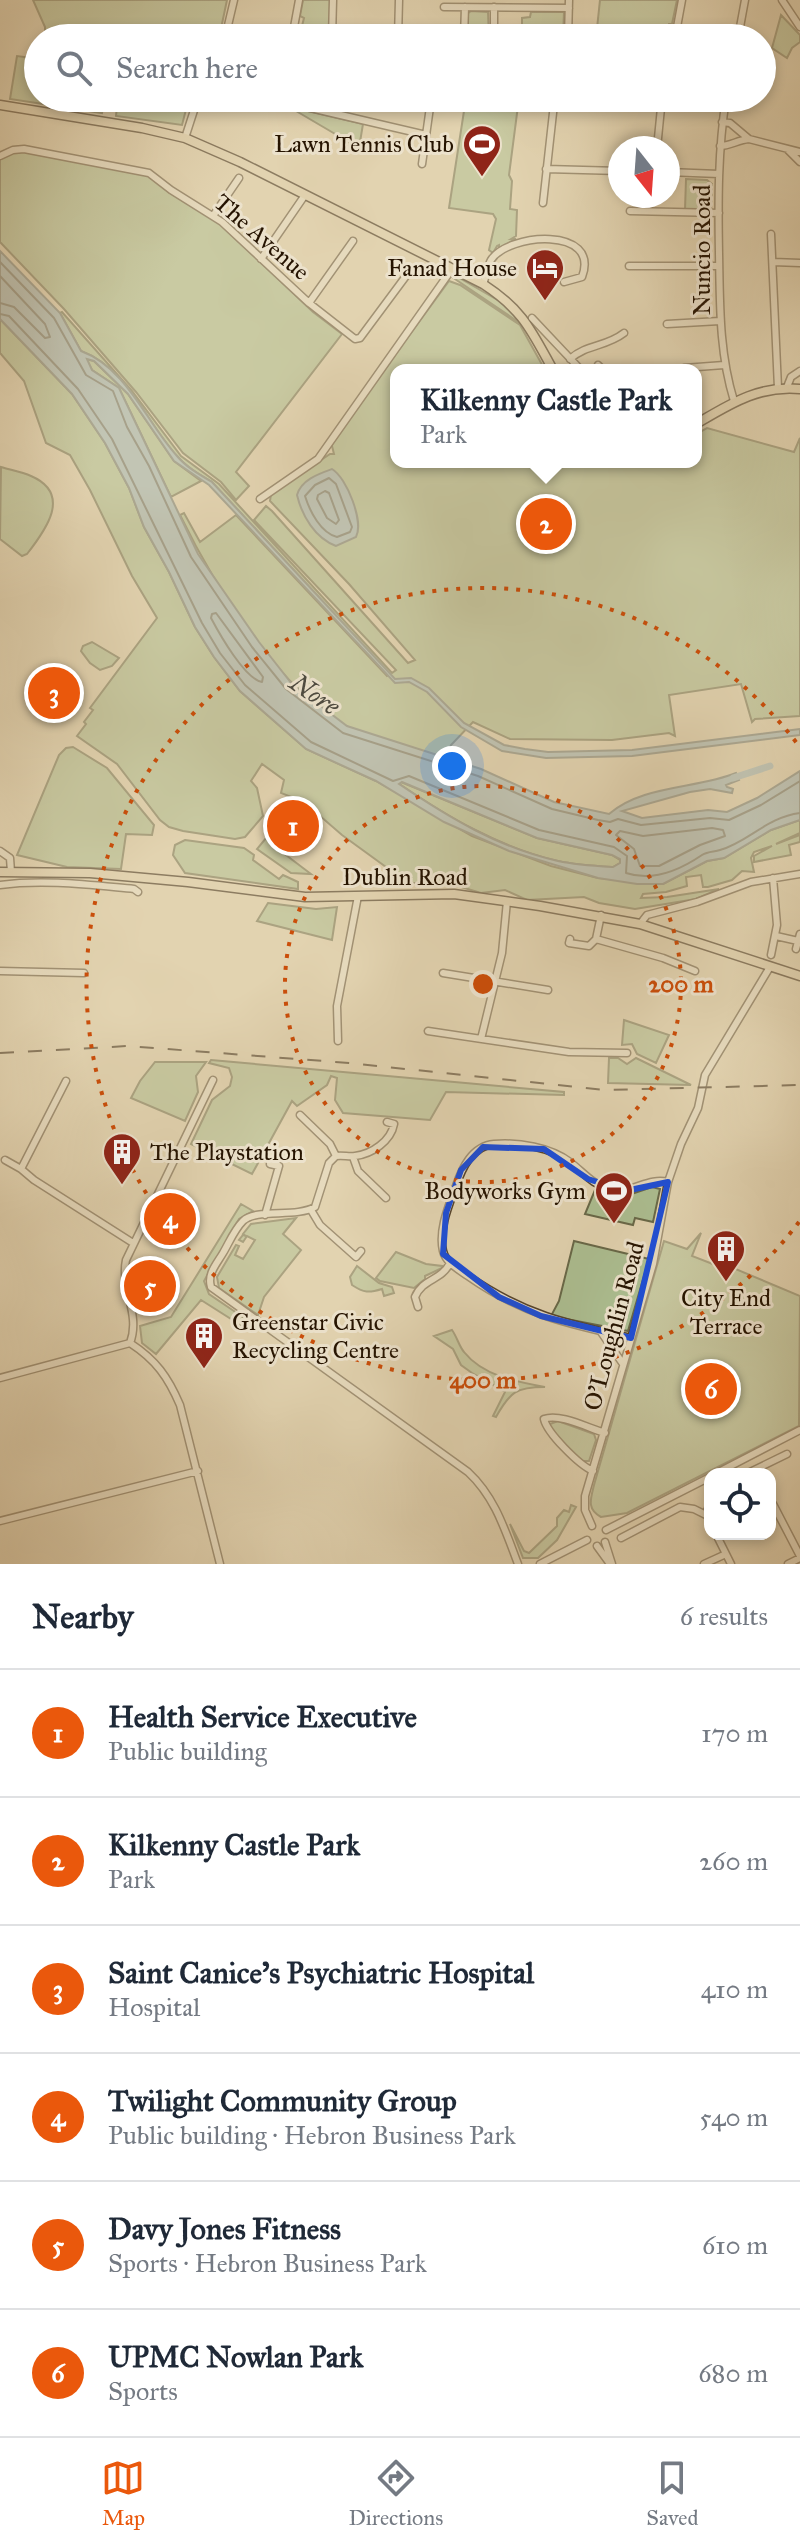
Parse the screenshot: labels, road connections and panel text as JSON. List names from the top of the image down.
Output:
{
  "streets": {
    "main road": ["Dublin Road"],
    "street": ["The Avenue", "Nuncio Road", "O'Loughlin Road"]
  },
  "crossings": [
    ["Dublin Road", "O'Loughlin Road"]
  ],
  "water": ["Nore"],
  "places": {
    "sports": ["Lawn Tennis Club", "Bodyworks Gym"],
    "hotel": ["Fanad House"],
    "building": ["The Playstation", "City End Terrace", "Greenstar Civic Recycling Centre"]
  },
  "north": "bottom",
  "page": {
    "search": "Search here",
    "popup": ["Kilkenny Castle Park", "Park"],
    "pins": [
      "2",
      "3",
      "1",
      "4",
      "5",
      "6"
    ],
    "heading": ["Nearby", "6 results"],
    "list": [
      {
        "mark": "1",
        "name": "Health Service Executive",
        "note": "Public building",
        "value": "170 m"
      },
      {
        "mark": "2",
        "name": "Kilkenny Castle Park",
        "note": "Park",
        "value": "260 m"
      },
      {
        "mark": "3",
        "name": "Saint Canice's Psychiatric Hospital",
        "note": "Hospital",
        "value": "410 m"
      },
      {
        "mark": "4",
        "name": "Twilight Community Group",
        "note": "Public building · Hebron Business Park",
        "value": "540 m"
      },
      {
        "mark": "5",
        "name": "Davy Jones Fitness",
        "note": "Sports · Hebron Business Park",
        "value": "610 m"
      },
      {
        "mark": "6",
        "name": "UPMC Nowlan Park",
        "note": "Sports",
        "value": "680 m"
      }
    ],
    "nav": ["Map", "Directions", "Saved"]
  },
  "rings": ["200 m", "400 m"]
}
